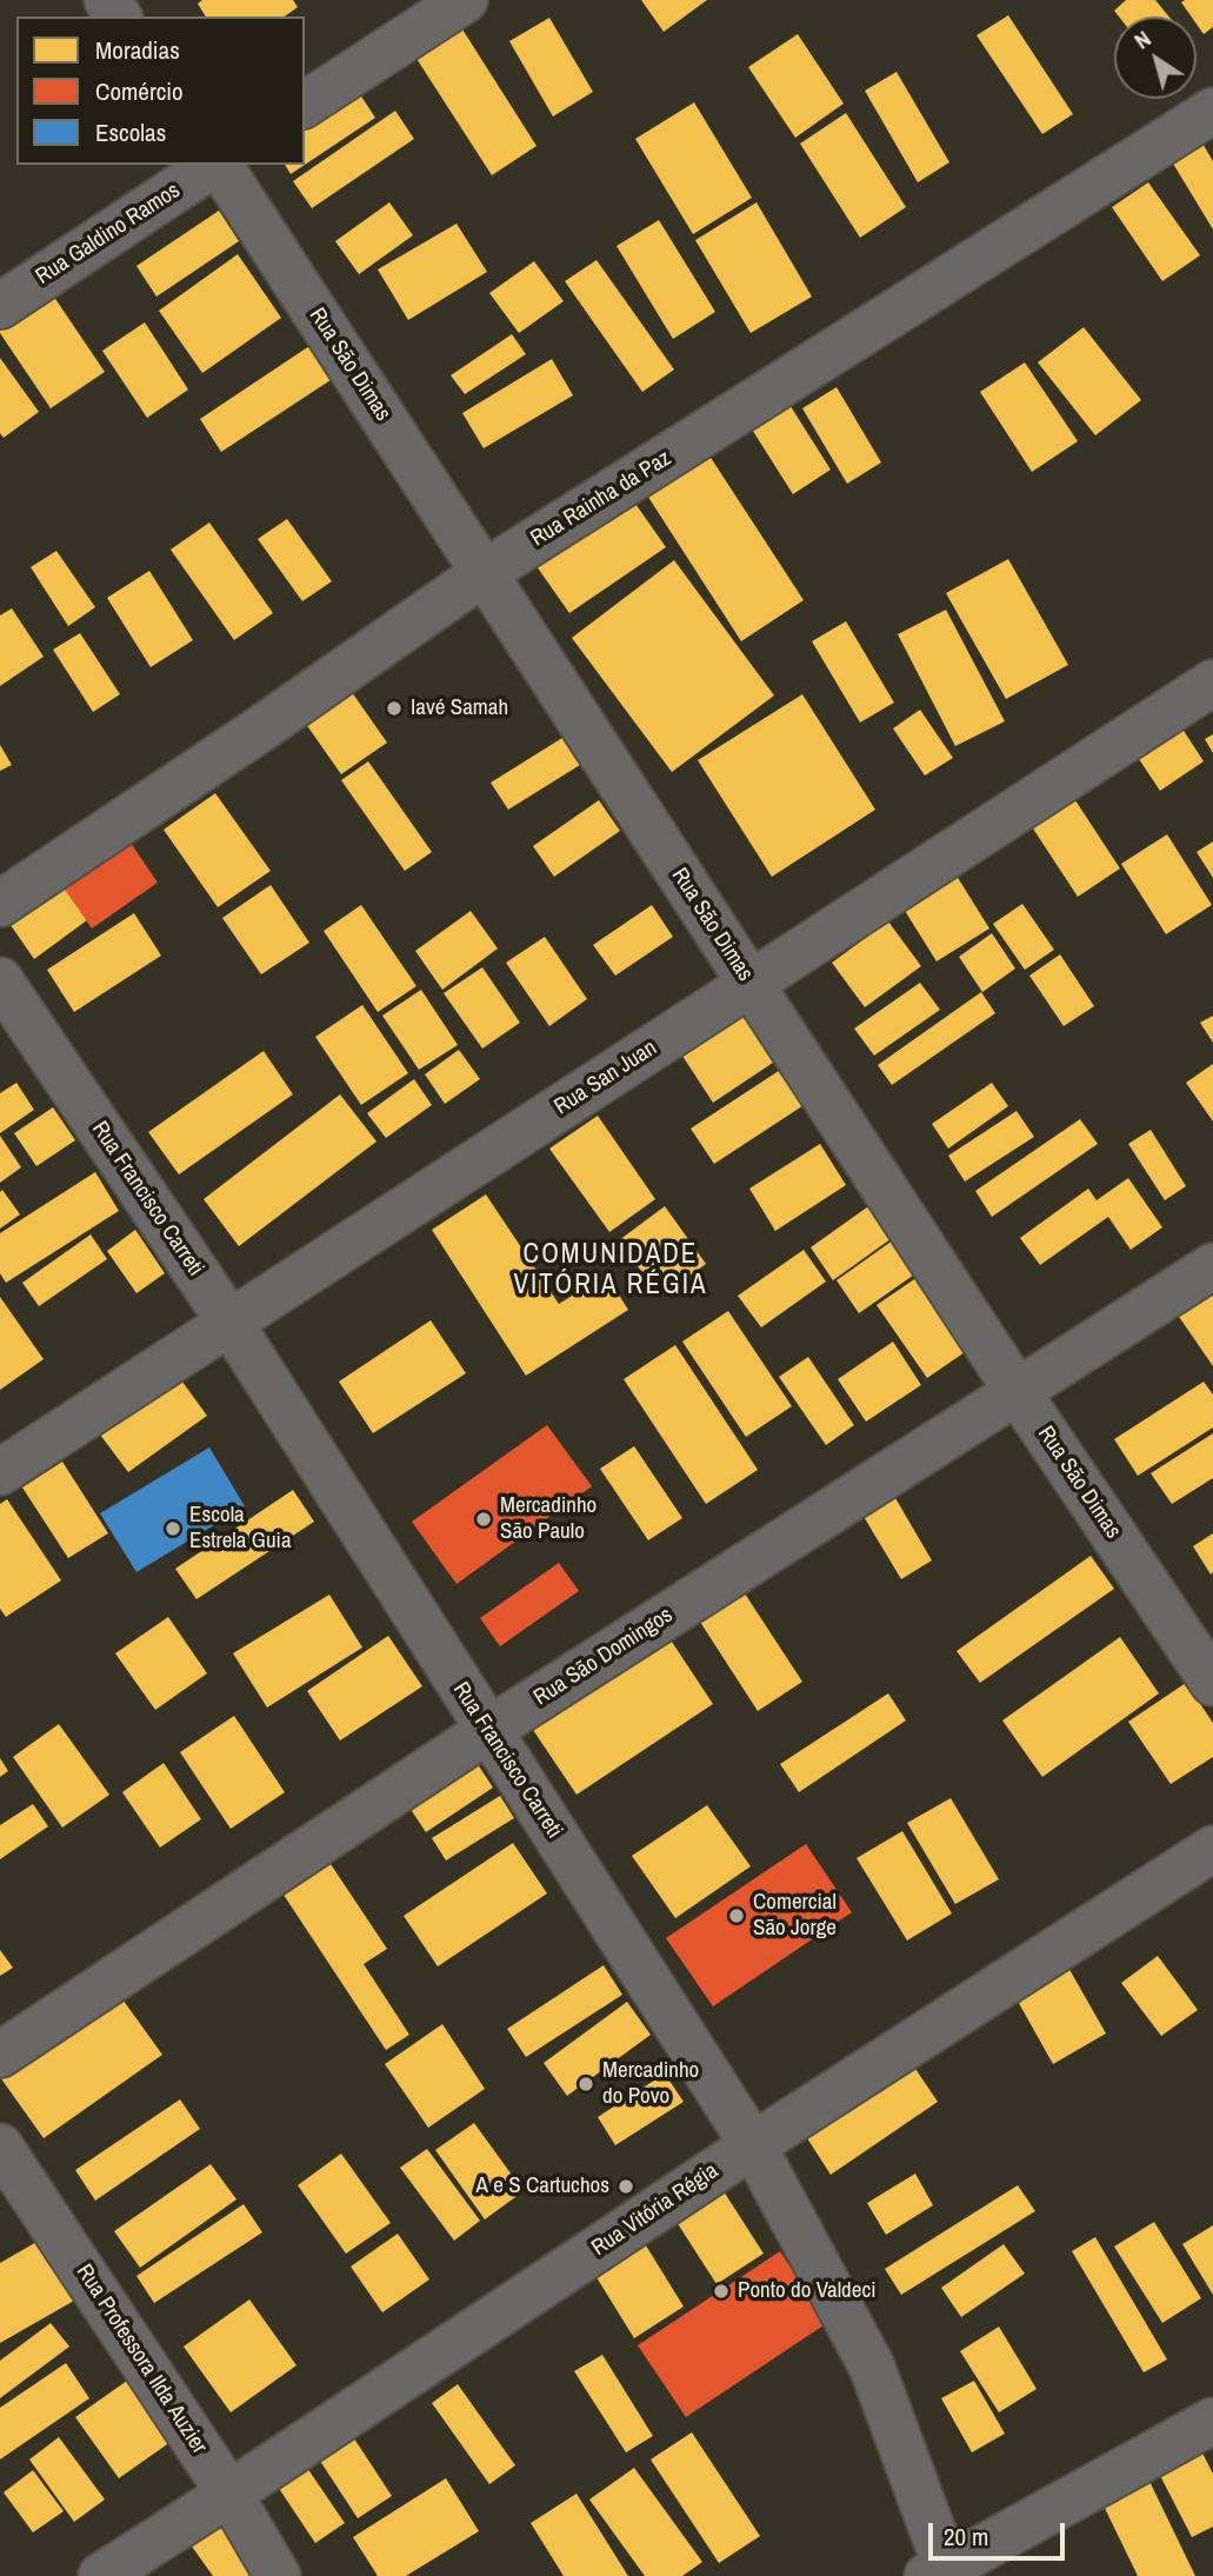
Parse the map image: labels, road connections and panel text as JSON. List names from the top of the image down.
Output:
{
  "streets": {
    "street": [
      "Rua Galdino Ramos",
      "Rua São Dimas",
      "Rua Rainha da Paz",
      "Rua San Juan",
      "Rua Francisco Carreti",
      "Rua São Domingos",
      "Rua Vitória Régia",
      "Rua Professora Ilda Auzier"
    ]
  },
  "crossings": [
    ["Rua São Dimas", "Rua Rainha da Paz"],
    ["Rua São Dimas", "Rua San Juan"],
    ["Rua São Dimas", "Rua São Domingos"],
    ["Rua San Juan", "Rua Francisco Carreti"],
    ["Rua Francisco Carreti", "Rua São Domingos"],
    ["Rua Francisco Carreti", "Rua Vitória Régia"],
    ["Rua Vitória Régia", "Rua Professora Ilda Auzier"]
  ],
  "districts": ["COMUNIDADE VITÓRIA RÉGIA"],
  "places": [
    "Iavé Samah",
    "Mercadinho São Paulo",
    "Escola Estrela Guia",
    "Comercial São Jorge",
    "Mercadinho do Povo",
    "A e S Cartuchos",
    "Ponto do Valdeci"
  ],
  "legend": ["Moradias", "Comércio", "Escolas"],
  "scale_bar": "20 m",
  "north": "top left"
}
